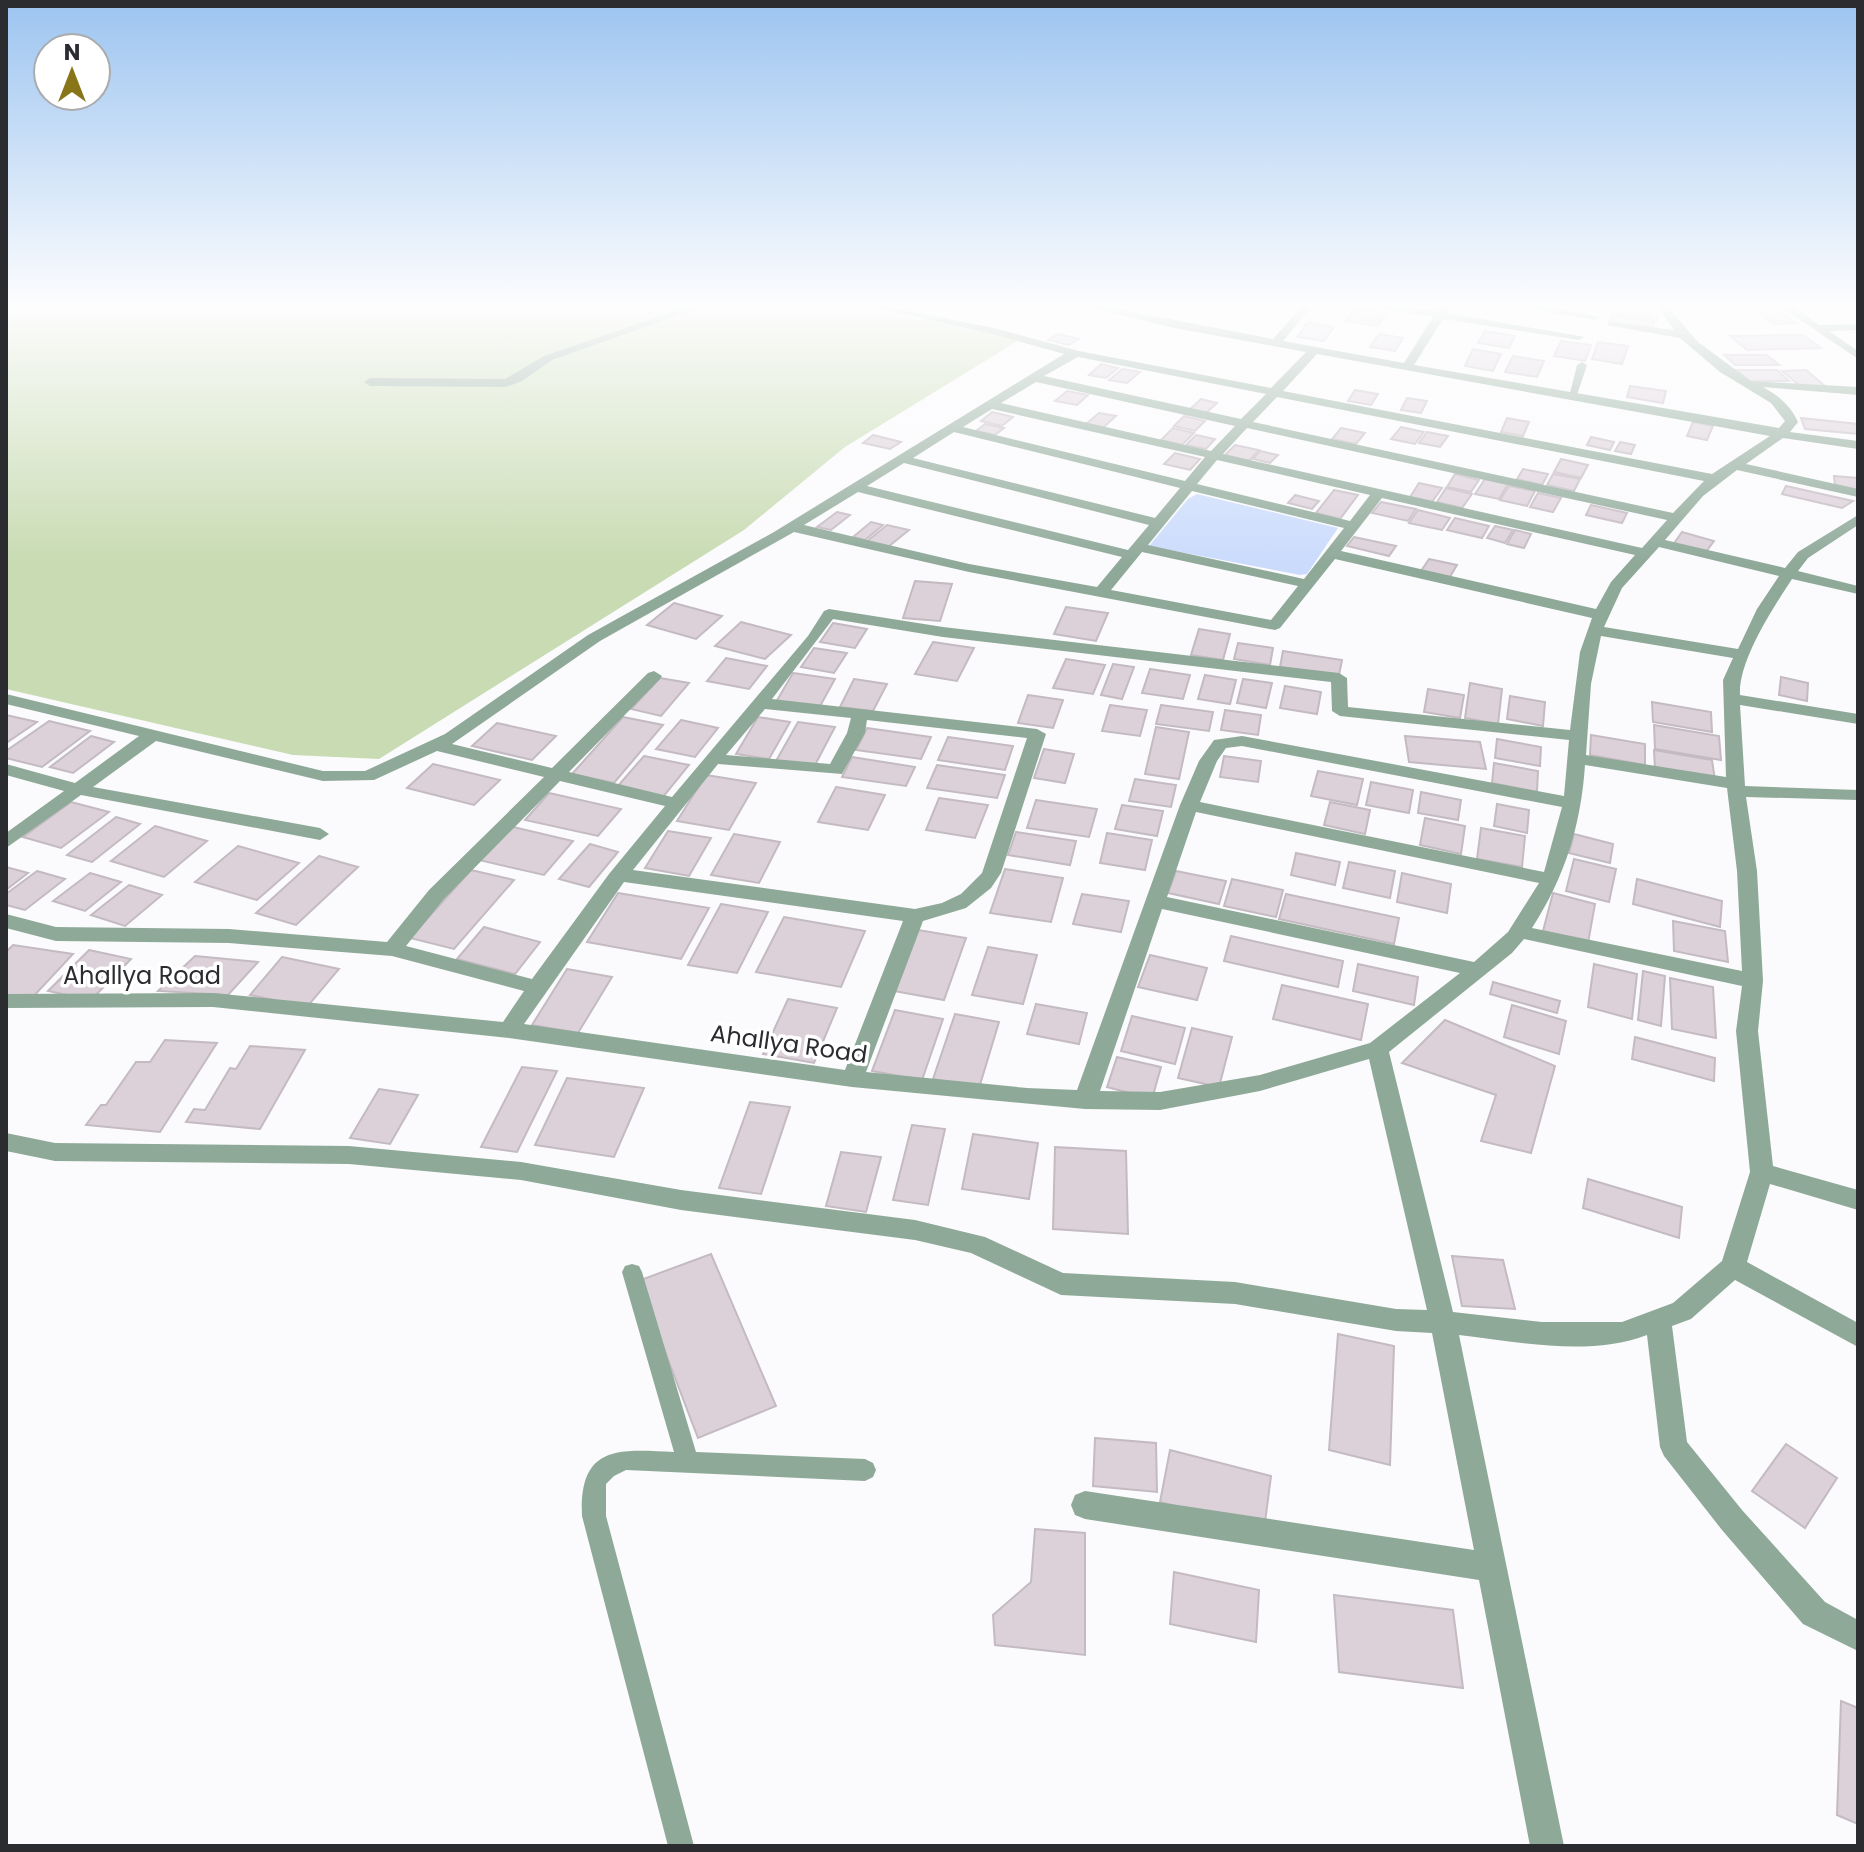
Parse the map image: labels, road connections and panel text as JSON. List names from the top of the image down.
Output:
{
  "streets": {
    "street": ["Ahallya Road"]
  },
  "north": "top"
}
